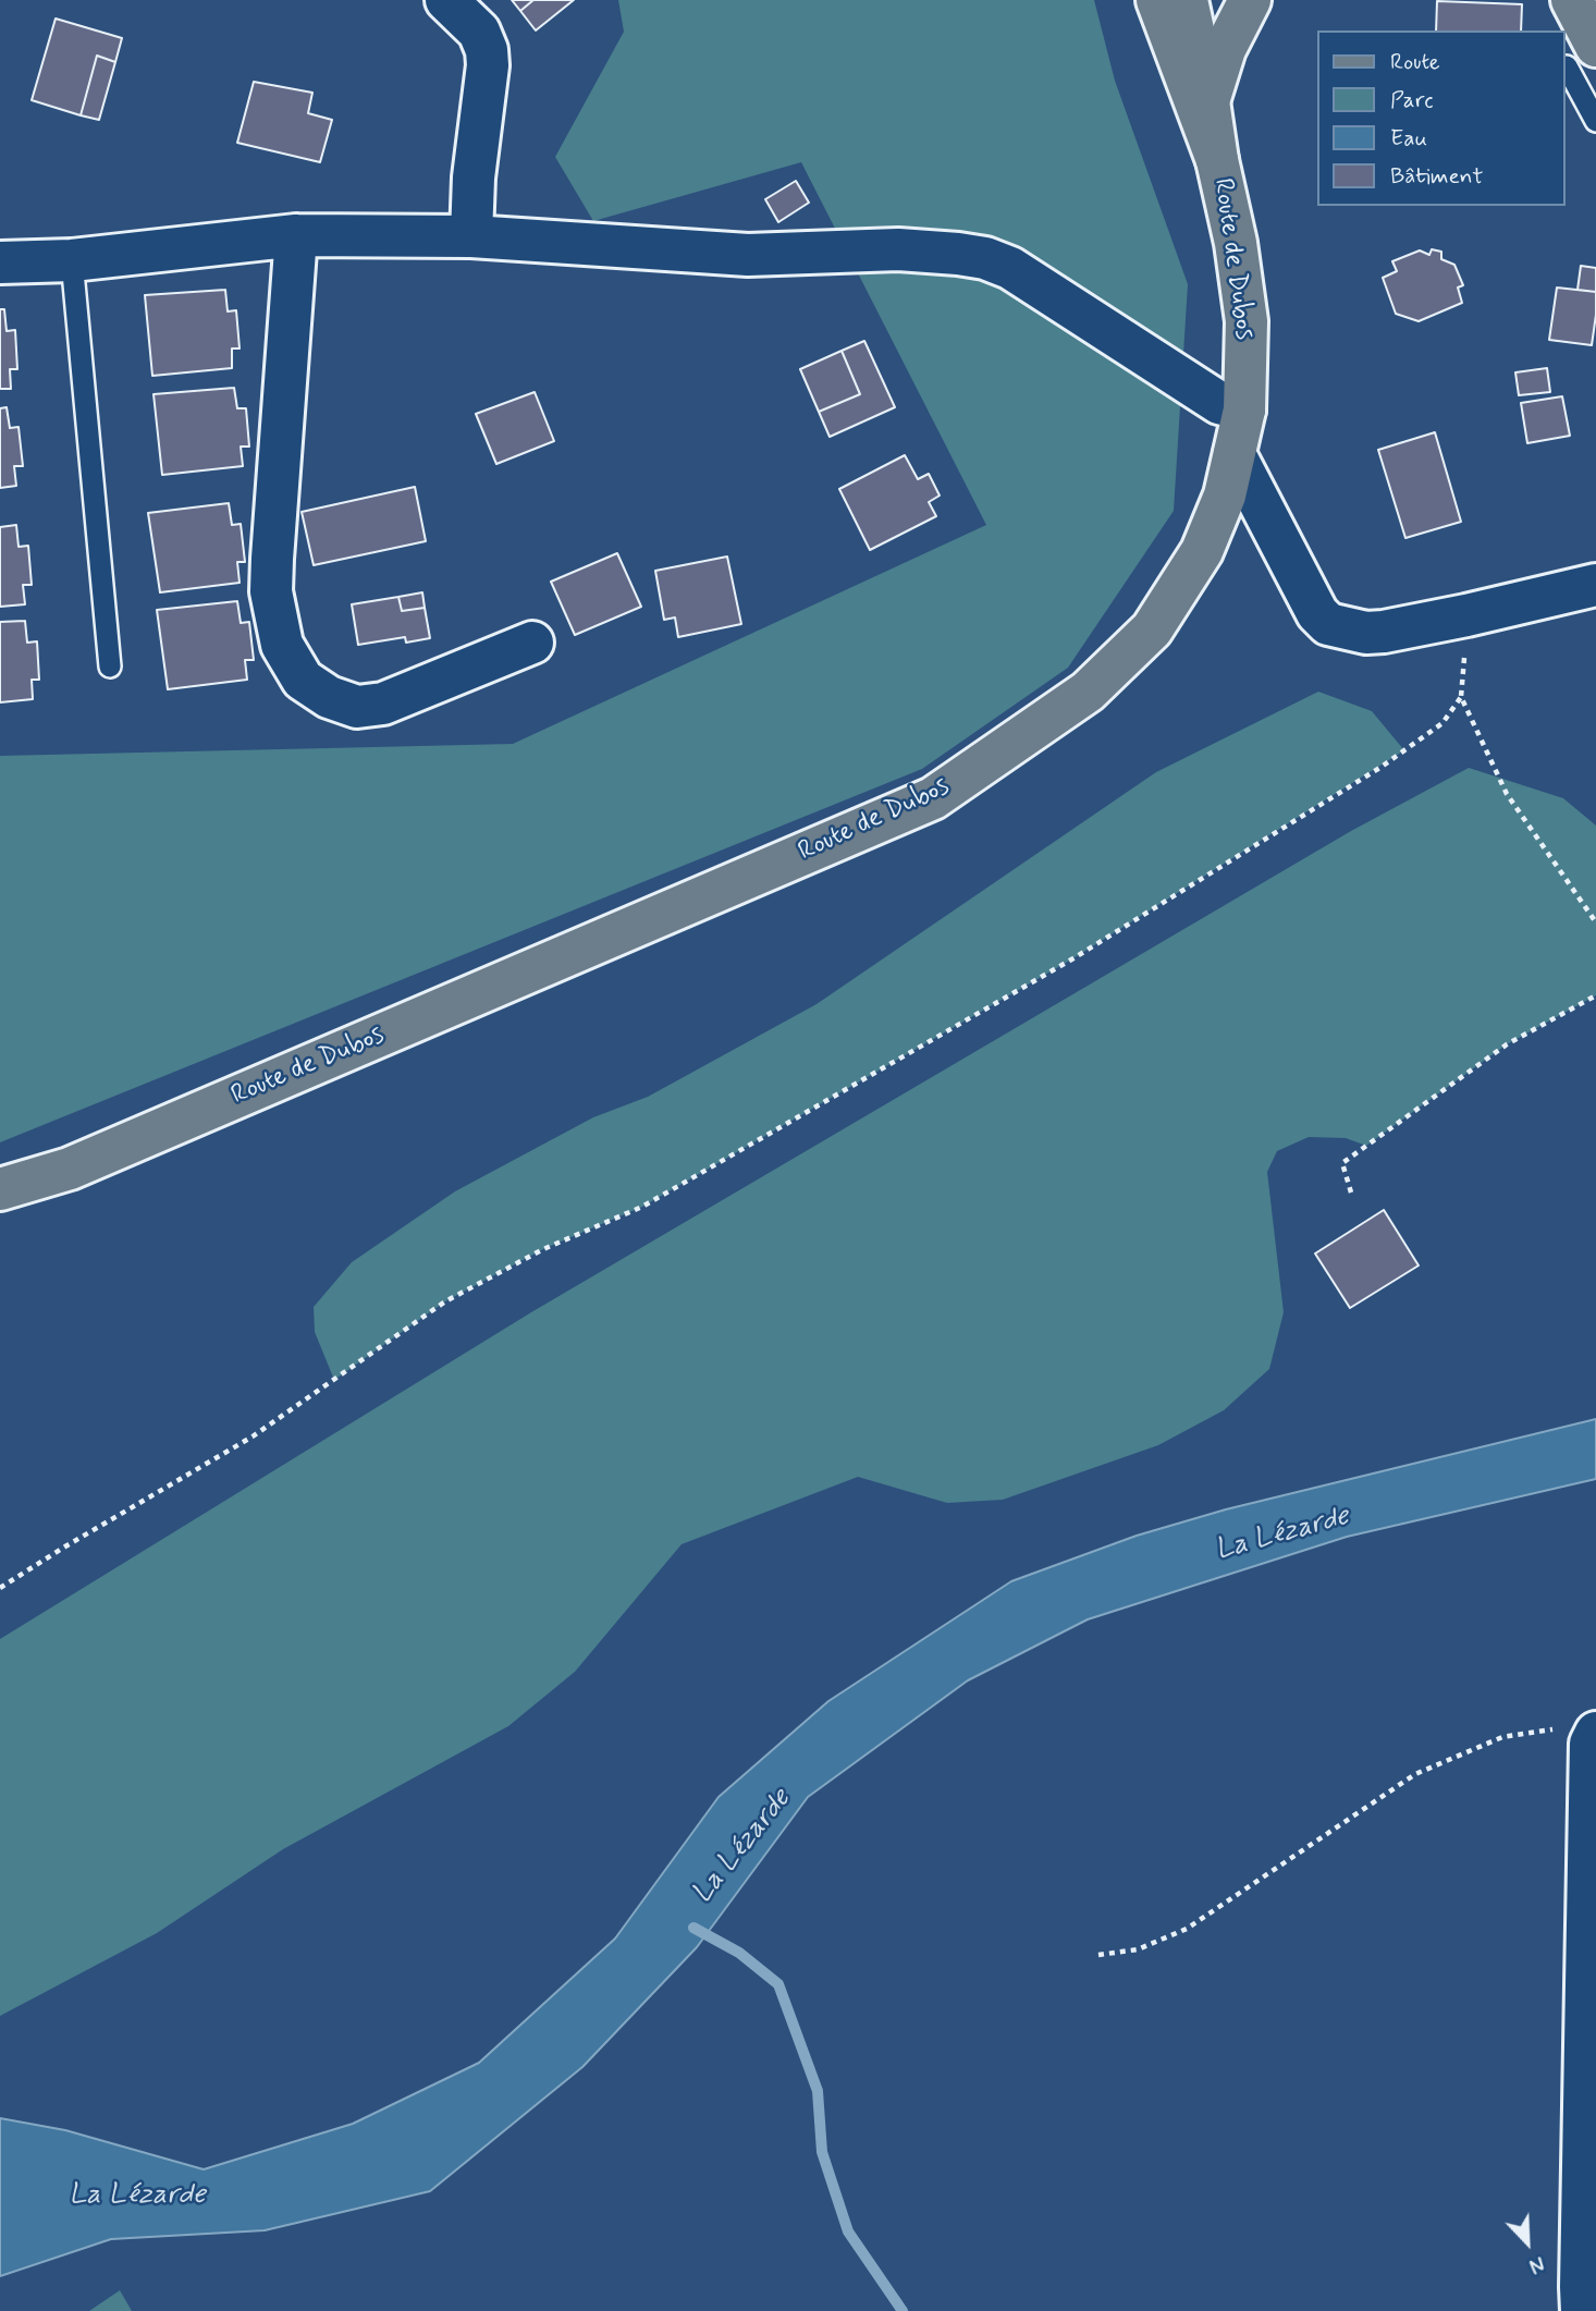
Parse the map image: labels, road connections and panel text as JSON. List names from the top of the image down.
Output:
{
  "streets": {
    "main road": ["Route de Dubos"]
  },
  "water": ["La Lézarde"],
  "legend": [
    "Route",
    "Parc",
    "Eau",
    "Bâtiment"
  ],
  "north": "bottom right"
}
